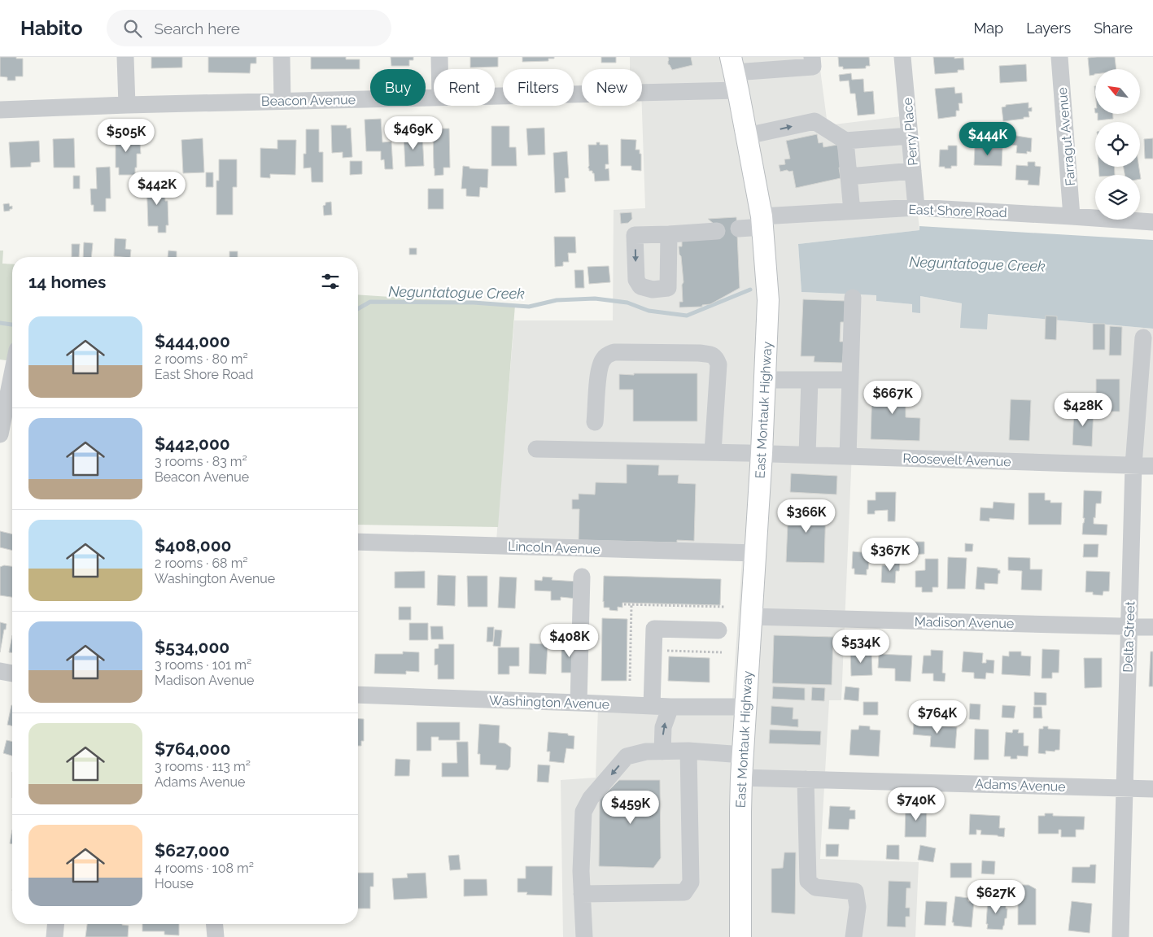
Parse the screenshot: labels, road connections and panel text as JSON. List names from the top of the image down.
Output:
{
  "streets": {
    "main road": ["East Montauk Highway"],
    "street": [
      "Beacon Avenue",
      "Perry Place",
      "Farragut Avenue",
      "East Shore Road",
      "Roosevelt Avenue",
      "Lincoln Avenue",
      "Madison Avenue",
      "Delta Street",
      "Washington Avenue",
      "Adams Avenue"
    ]
  },
  "crossings": [
    ["Beacon Avenue", "East Montauk Highway"],
    ["Perry Place", "East Shore Road"],
    ["Farragut Avenue", "East Shore Road"],
    ["East Shore Road", "East Montauk Highway"],
    ["East Montauk Highway", "Roosevelt Avenue"],
    ["East Montauk Highway", "Lincoln Avenue"],
    ["East Montauk Highway", "Madison Avenue"],
    ["East Montauk Highway", "Washington Avenue"],
    ["East Montauk Highway", "Adams Avenue"],
    ["Roosevelt Avenue", "Delta Street"],
    ["Madison Avenue", "Delta Street"],
    ["Delta Street", "Adams Avenue"]
  ],
  "water": ["Neguntatogue Creek"],
  "north": "top left",
  "page": {
    "header": "Habito",
    "search": "Search here",
    "nav": ["Map", "Layers", "Share"],
    "chip": [
      "Buy",
      "Rent",
      "Filters",
      "New"
    ],
    "price": [
      "$469K",
      "$505K",
      "$444K",
      "$442K",
      "$667K",
      "$428K",
      "$366K",
      "$367K",
      "$408K",
      "$534K",
      "$764K",
      "$740K",
      "$459K",
      "$627K"
    ],
    "heading": "14 homes",
    "list": [
      {
        "name": "$444,000",
        "note": "2 rooms · 80 m² · East Shore Road"
      },
      {
        "name": "$442,000",
        "note": "3 rooms · 83 m² · Beacon Avenue"
      },
      {
        "name": "$408,000",
        "note": "2 rooms · 68 m² · Washington Avenue"
      },
      {
        "name": "$534,000",
        "note": "3 rooms · 101 m² · Madison Avenue"
      },
      {
        "name": "$764,000",
        "note": "3 rooms · 113 m² · Adams Avenue"
      },
      {
        "name": "$627,000",
        "note": "4 rooms · 108 m² · House"
      }
    ]
  }
}
